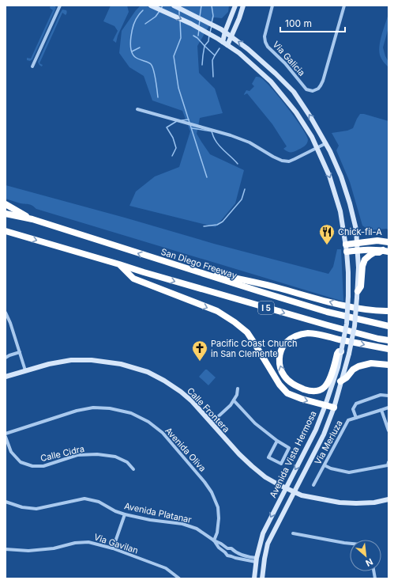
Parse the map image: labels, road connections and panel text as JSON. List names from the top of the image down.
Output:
{
  "streets": {
    "highway": ["San Diego Freeway", "I 5"],
    "main road": ["Calle Frontera", "Avenida Vista Hermosa"],
    "street": [
      "Via Galicia",
      "Via Merluza",
      "Avenida Oliva",
      "Calle Cidra",
      "Avenida Platanar",
      "Via Gavilan"
    ]
  },
  "crossings": [
    ["Calle Frontera", "Avenida Vista Hermosa"],
    ["Avenida Oliva", "Avenida Platanar"],
    ["Avenida Vista Hermosa", "Avenida Platanar"]
  ],
  "places": {
    "restaurant": ["Chick-fil-A"],
    "church": ["Pacific Coast Church in San Clemente"]
  },
  "scale_bar": "100 m",
  "north": "bottom right"
}
